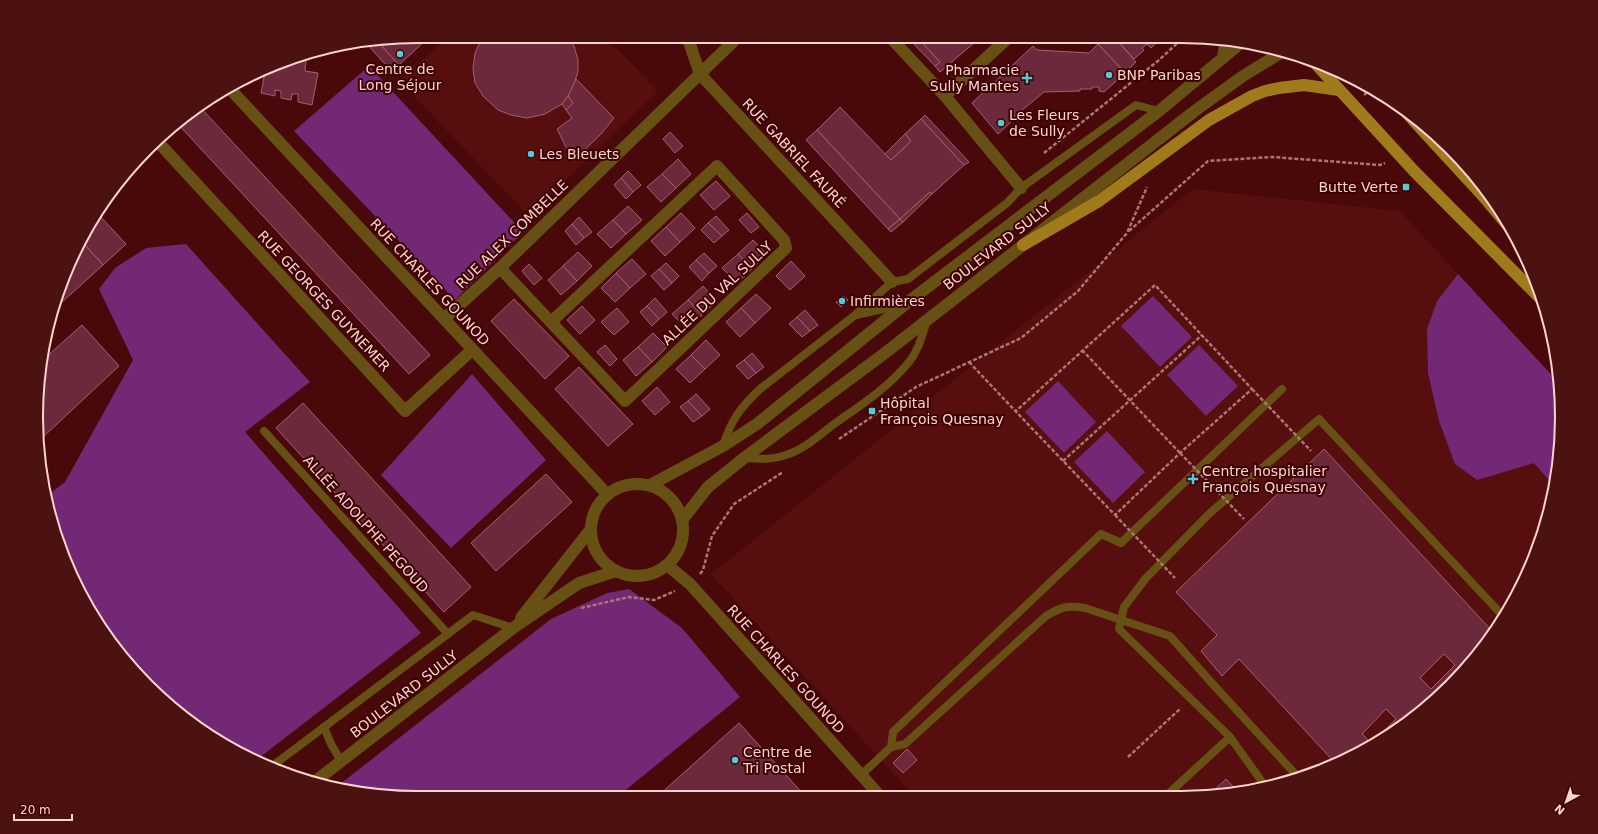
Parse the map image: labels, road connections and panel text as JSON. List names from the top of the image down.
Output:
{
  "streets": {
    "street": [
      "RUE GABRIEL FAURÉ",
      "RUE ALEX COMBELLE",
      "BOULEVARD SULLY",
      "RUE CHARLES GOUNOD",
      "ALLÉE DU VAL SULLY",
      "RUE GEORGES GUYNEMER"
    ],
    "lane": ["ALLÉE ADOLPHE PEGOUD"]
  },
  "crossings": [
    ["RUE GABRIEL FAURÉ", "RUE ALEX COMBELLE"],
    ["RUE GABRIEL FAURÉ", "BOULEVARD SULLY"],
    ["RUE ALEX COMBELLE", "RUE CHARLES GOUNOD"],
    ["RUE ALEX COMBELLE", "ALLÉE DU VAL SULLY"],
    ["BOULEVARD SULLY", "RUE CHARLES GOUNOD"],
    ["RUE CHARLES GOUNOD", "RUE GEORGES GUYNEMER"]
  ],
  "places": {
    "other": [
      "Centre de Long Séjour",
      "BNP Paribas",
      "Les Fleurs de Sully",
      "Les Bleuets",
      "Infirmières",
      "Centre de Tri Postal"
    ],
    "health": ["Pharmacie Sully Mantes", "Centre hospitalier François Quesnay"],
    "transit": ["Butte Verte", "Hôpital François Quesnay"]
  },
  "scale_bar": "20 m",
  "north": "bottom left"
}
